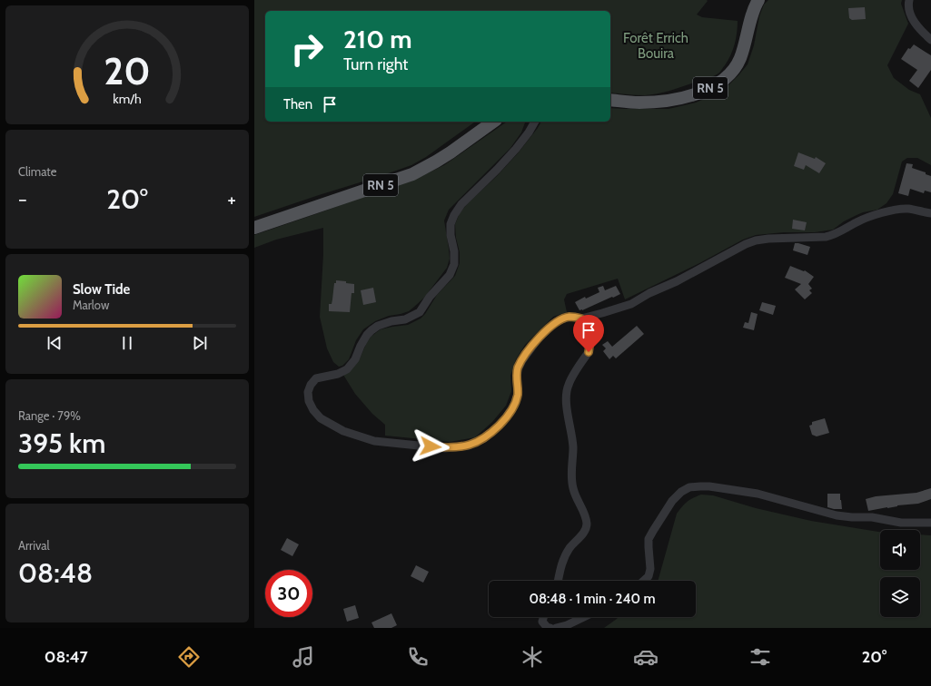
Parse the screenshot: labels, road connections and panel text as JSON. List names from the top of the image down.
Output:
{
  "streets": {
    "main road": ["RN 5"]
  },
  "parks": ["Forêt Errich Bouira"],
  "page": {
    "turn": ["210 m", "Turn right"],
    "then": "Then",
    "tile": [
      "Climate",
      ["Range · 79%", "395 km"],
      ["Arrival", "08:48"]
    ],
    "heat": ["−", "20°", "+"],
    "song": ["Slow Tide", "Marlow"],
    "limit": "30",
    "trip": "08:48 · 1 min · 240 m",
    "tabs": ["08:47", "20°"],
    "gauge": ["20", "km/h"]
  }
}
